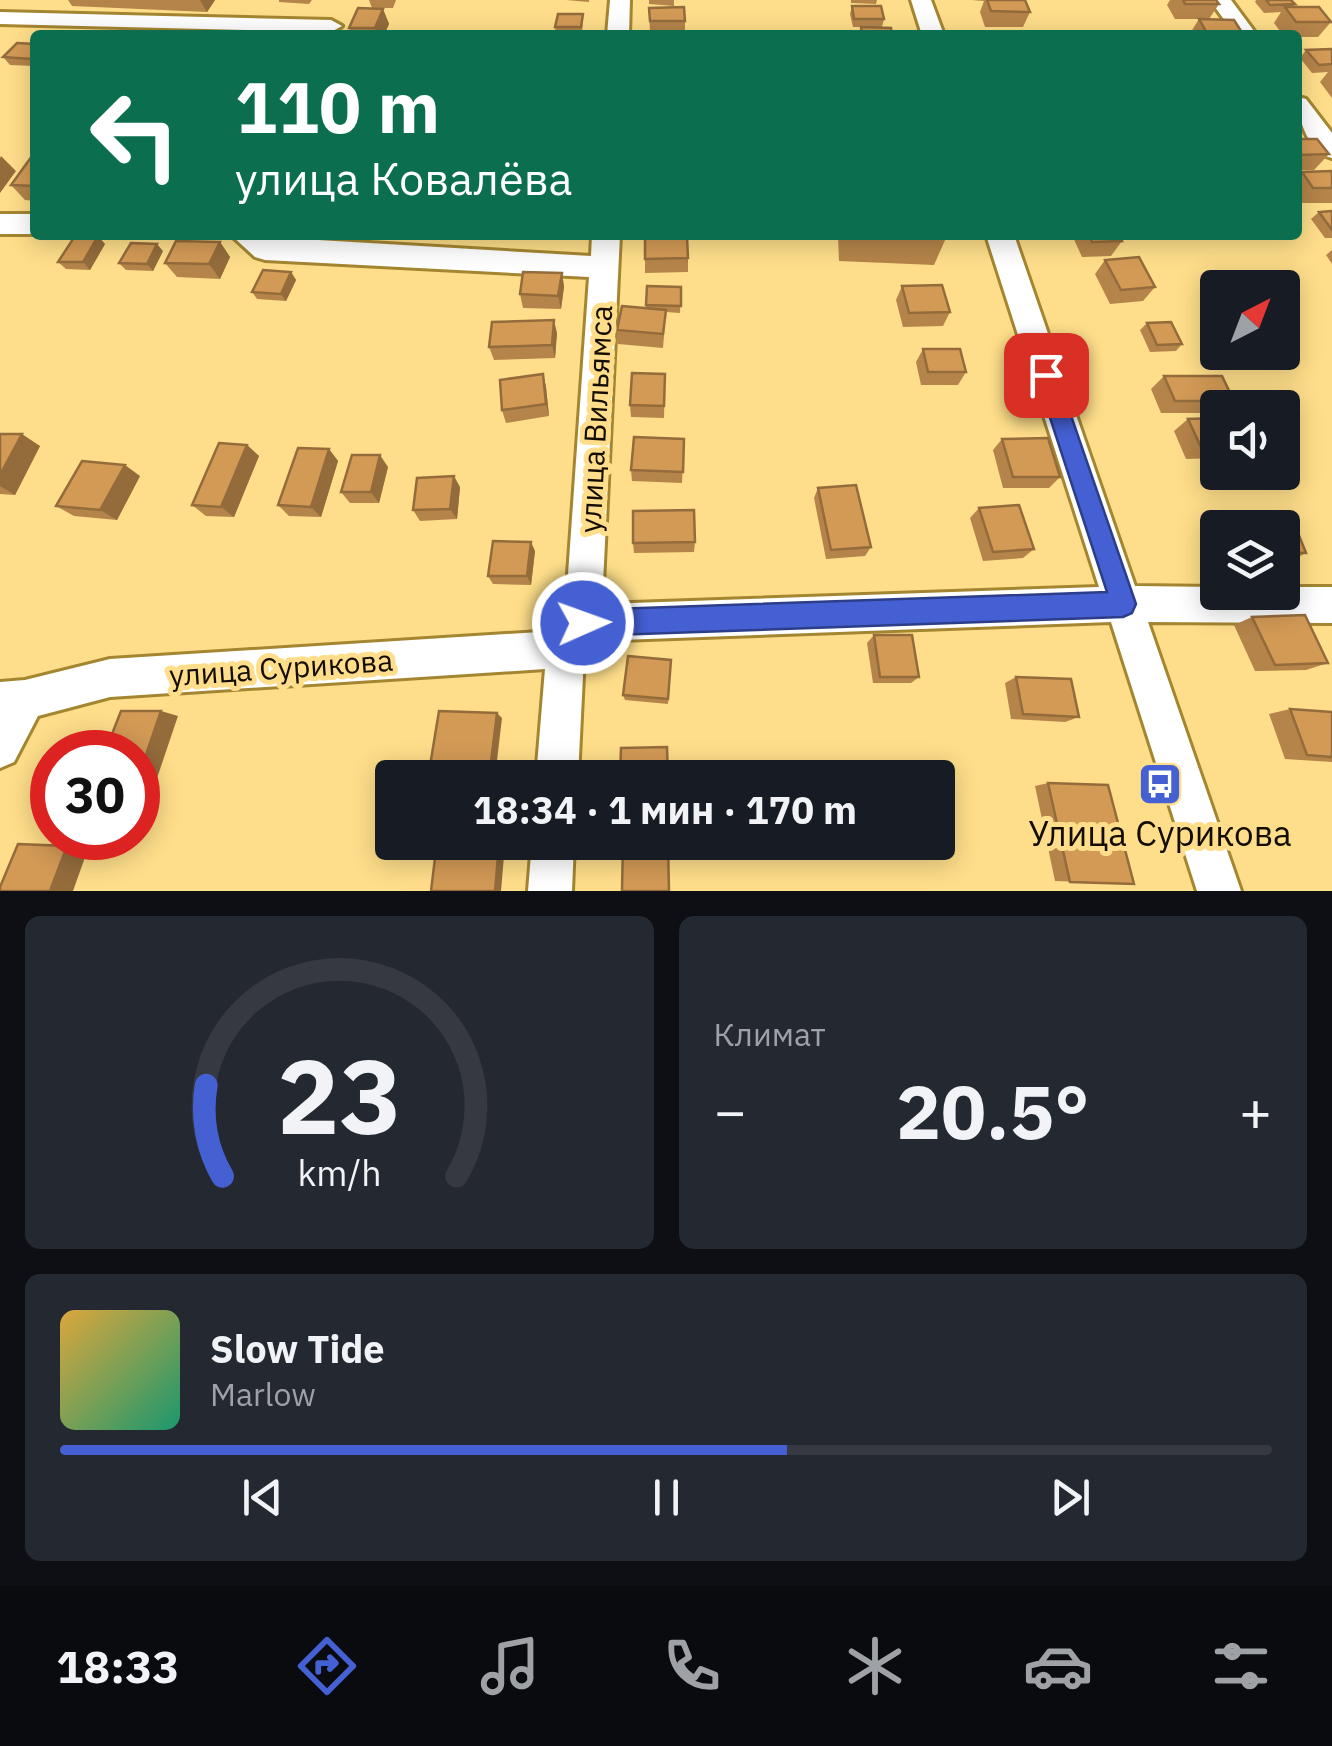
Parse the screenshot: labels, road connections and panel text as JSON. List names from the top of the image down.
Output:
{
  "streets": {
    "street": ["улица Вильямса", "улица Сурикова"]
  },
  "crossings": [
    ["улица Вильямса", "улица Сурикова"]
  ],
  "places": {
    "bus stop": ["Улица Сурикова"]
  },
  "north": "top right",
  "page": {
    "turn": ["110 m", "улица Ковалёва"],
    "limit": "30",
    "trip": "18:34 · 1 мин · 170 m",
    "tile": "Климат",
    "heat": ["−", "20.5°", "+"],
    "song": ["Slow Tide", "Marlow"],
    "tabs": "18:33",
    "gauge": ["23", "km/h"]
  }
}
